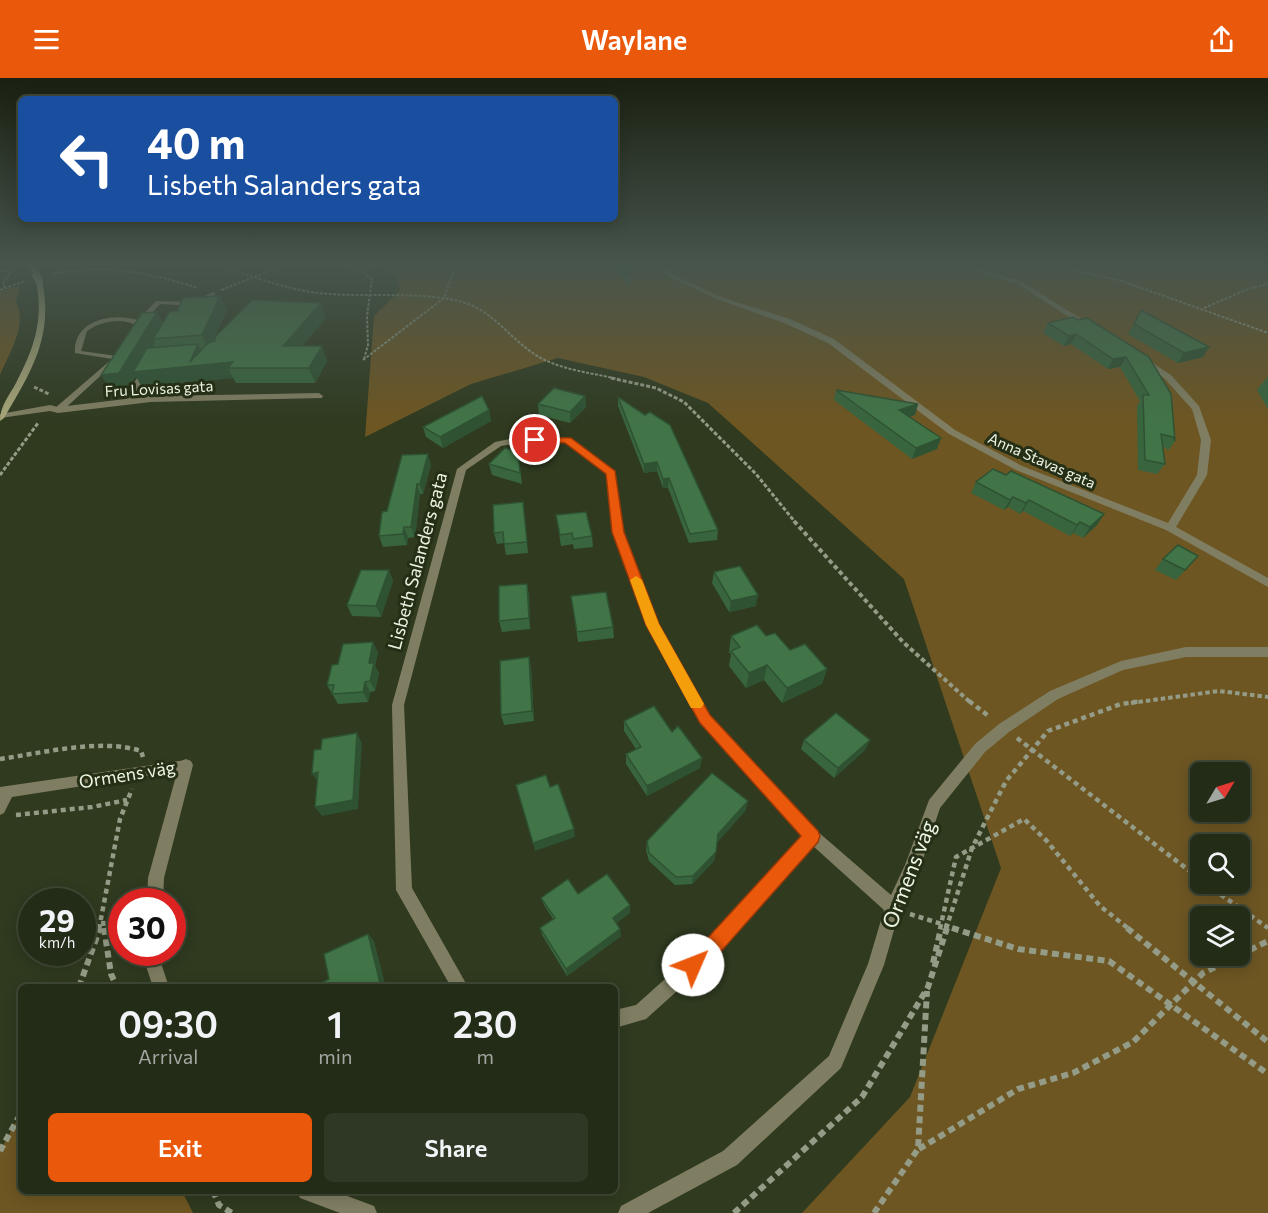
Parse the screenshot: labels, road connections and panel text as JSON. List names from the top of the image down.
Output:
{
  "streets": {
    "street": [
      "Fru Lovisas gata",
      "Anna Stavas gata",
      "Lisbeth Salanders gata",
      "Ormens väg"
    ]
  },
  "crossings": [
    ["Lisbeth Salanders gata", "Ormens väg"]
  ],
  "north": "top right",
  "page": {
    "header": "Waylane",
    "turn": ["40 m", "Lisbeth Salanders gata"],
    "speed": "29 km/h",
    "limit": "30",
    "eta": [
      "09:30",
      "Arrival",
      "1",
      "min",
      "230",
      "m"
    ],
    "buttons": ["Exit", "Share"]
  }
}
